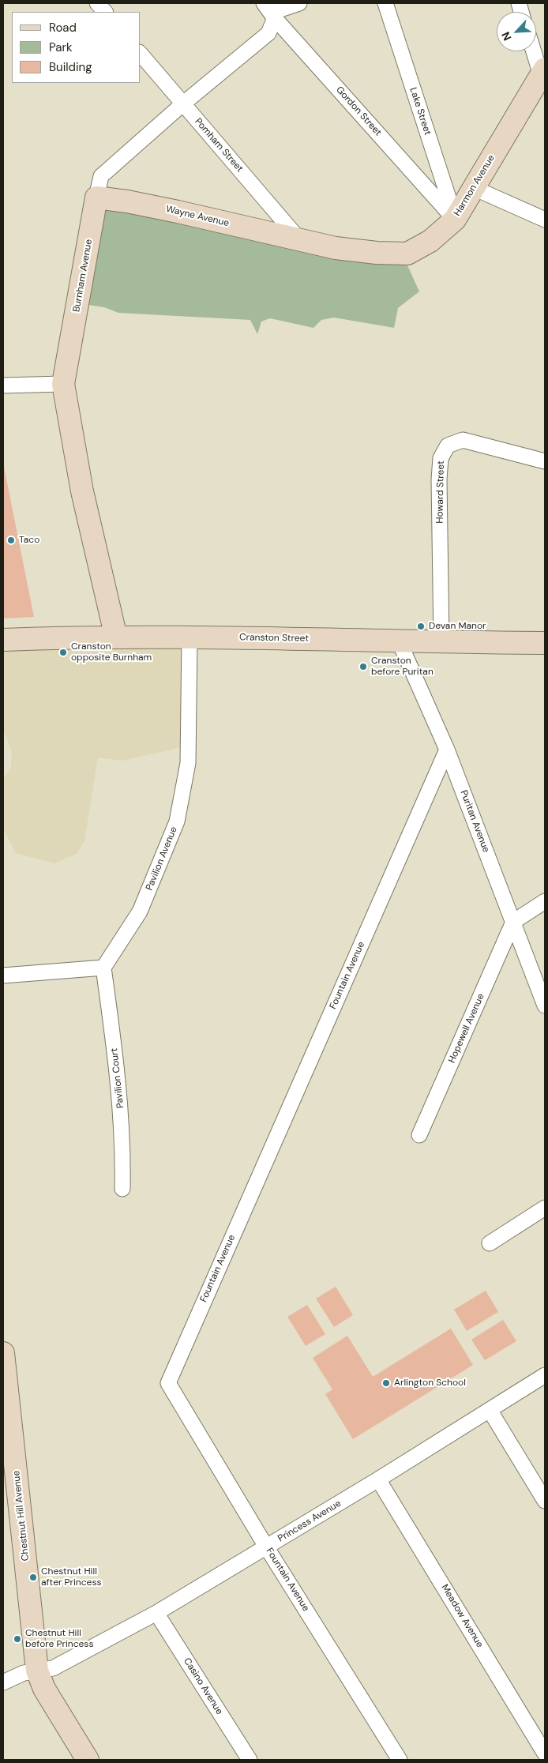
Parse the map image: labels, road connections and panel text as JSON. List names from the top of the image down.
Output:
{
  "streets": {
    "street": [
      "Gordon Street",
      "Lake Street",
      "Pomham Street",
      "Harmon Avenue",
      "Wayne Avenue",
      "Burnham Avenue",
      "Howard Street",
      "Cranston Street",
      "Puritan Avenue",
      "Pavilion Avenue",
      "Fountain Avenue",
      "Hopewell Avenue",
      "Pavilion Court",
      "Chestnut Hill Avenue",
      "Princess Avenue",
      "Meadow Avenue",
      "Casino Avenue"
    ]
  },
  "crossings": [
    ["Gordon Street", "Lake Street"],
    ["Gordon Street", "Harmon Avenue"],
    ["Gordon Street", "Burnham Avenue"],
    ["Lake Street", "Harmon Avenue"],
    ["Pomham Street", "Harmon Avenue"],
    ["Pomham Street", "Wayne Avenue"],
    ["Pomham Street", "Burnham Avenue"],
    ["Harmon Avenue", "Wayne Avenue"],
    ["Wayne Avenue", "Burnham Avenue"],
    ["Burnham Avenue", "Cranston Street"],
    ["Howard Street", "Cranston Street"],
    ["Cranston Street", "Puritan Avenue"],
    ["Cranston Street", "Pavilion Avenue"],
    ["Puritan Avenue", "Fountain Avenue"],
    ["Puritan Avenue", "Hopewell Avenue"],
    ["Pavilion Avenue", "Pavilion Court"],
    ["Fountain Avenue", "Princess Avenue"],
    ["Chestnut Hill Avenue", "Princess Avenue"],
    ["Princess Avenue", "Meadow Avenue"],
    ["Princess Avenue", "Casino Avenue"]
  ],
  "places": [
    "Taco",
    "Devan Manor",
    "Cranston opposite Burnham",
    "Cranston before Puritan",
    "Arlington School",
    "Chestnut Hill after Princess",
    "Chestnut Hill before Princess"
  ],
  "legend": ["Road", "Park", "Building"],
  "north": "bottom left"
}
